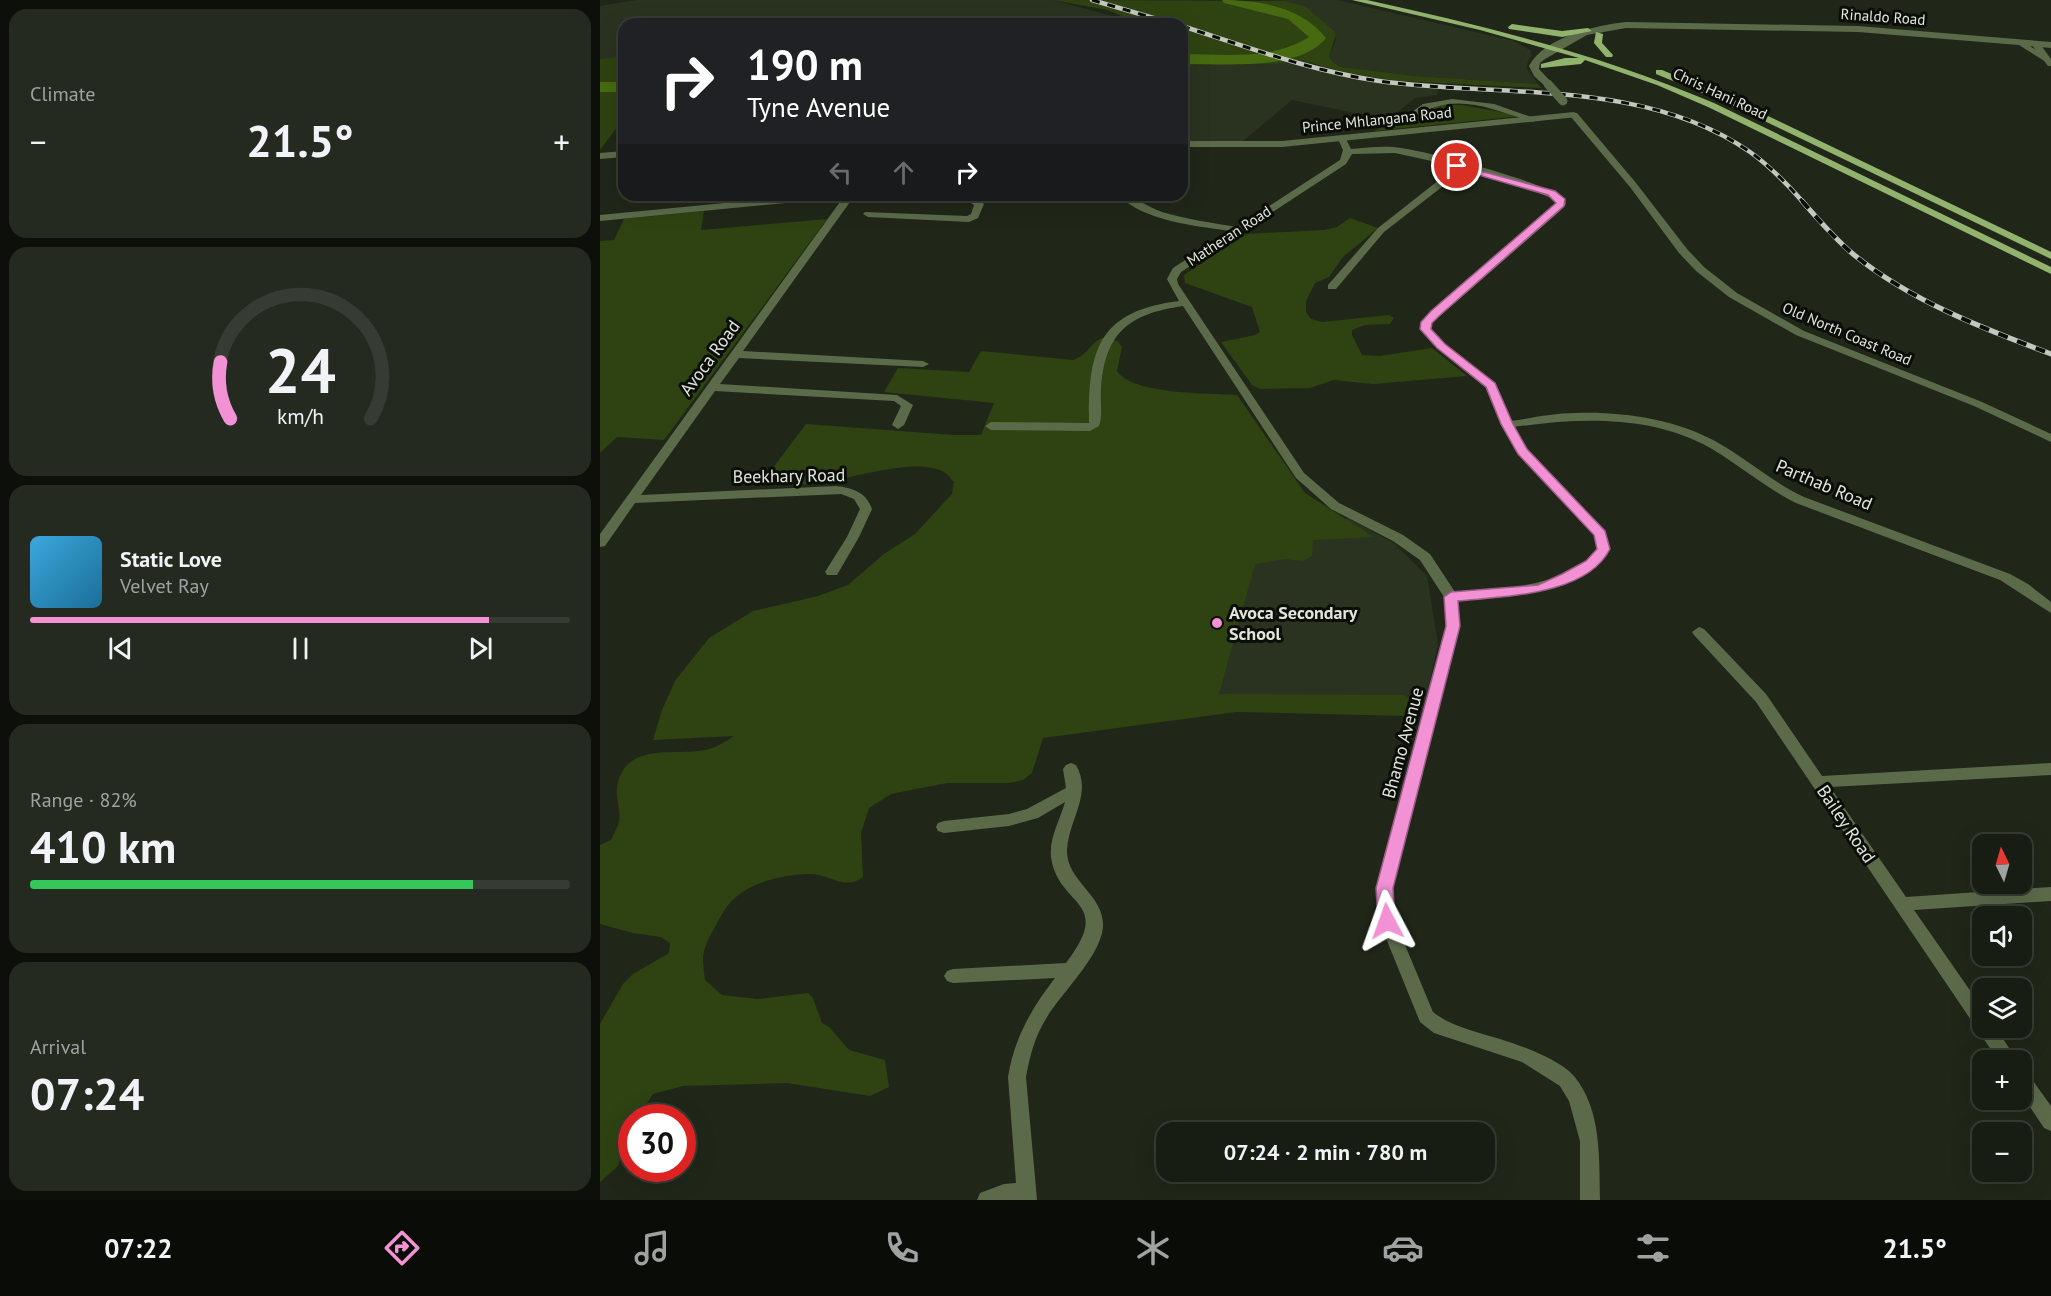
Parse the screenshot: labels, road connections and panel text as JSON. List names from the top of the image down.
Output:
{
  "streets": {
    "main road": ["Chris Hani Road"],
    "street": [
      "Rinaldo Road",
      "Prince Mhlangana Road",
      "Matheran Road",
      "Old North Coast Road",
      "Avoca Road",
      "Beekhary Road",
      "Parthab Road",
      "Bhamo Avenue",
      "Bailey Road"
    ]
  },
  "crossings": [
    ["Rinaldo Road", "Chris Hani Road"],
    ["Prince Mhlangana Road", "Old North Coast Road"],
    ["Matheran Road", "Bhamo Avenue"],
    ["Avoca Road", "Beekhary Road"]
  ],
  "places": ["Avoca Secondary School"],
  "north": "top",
  "page": {
    "tile": [
      "Climate",
      ["Range · 82%", "410 km"],
      ["Arrival", "07:24"]
    ],
    "turn": ["190 m", "Tyne Avenue"],
    "heat": ["−", "21.5°", "+"],
    "song": ["Static Love", "Velvet Ray"],
    "map_buttons": ["+", "−"],
    "limit": "30",
    "trip": "07:24 · 2 min · 780 m",
    "tabs": ["07:22", "21.5°"],
    "gauge": ["24", "km/h"]
  }
}
